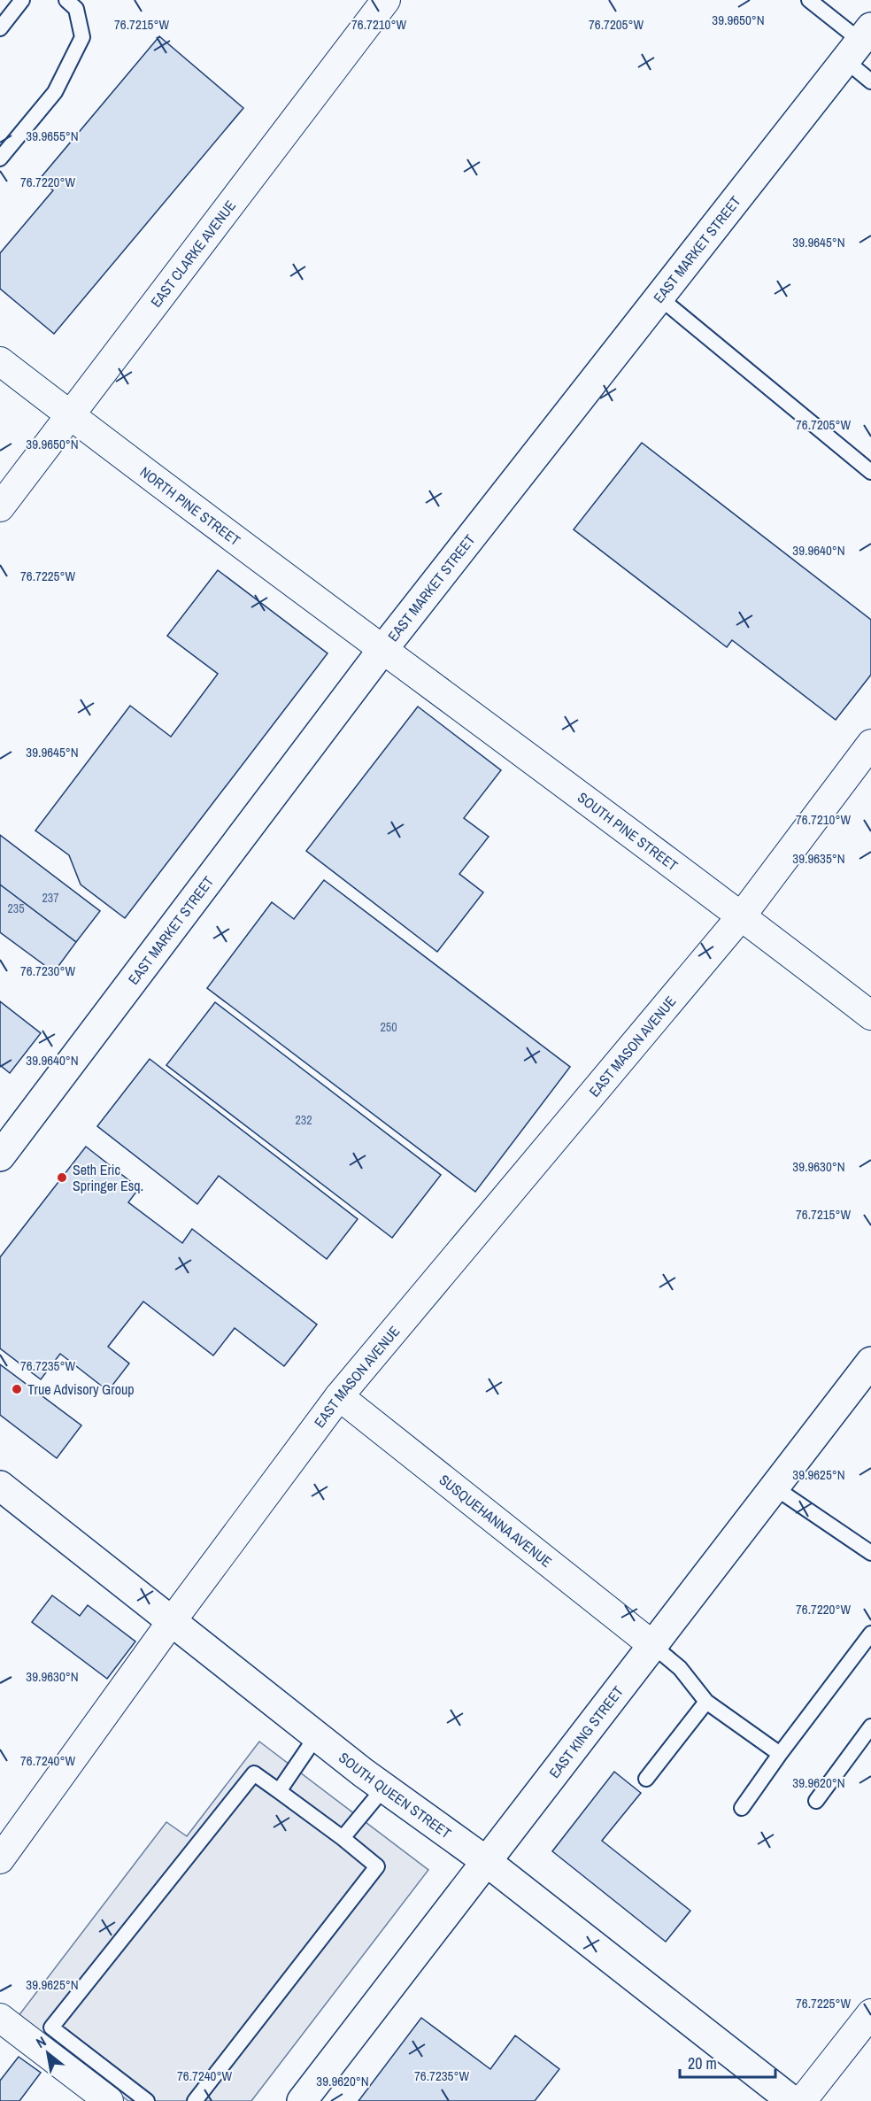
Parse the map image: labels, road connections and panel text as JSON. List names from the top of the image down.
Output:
{
  "streets": {
    "main road": ["EAST MARKET STREET", "EAST KING STREET", "SOUTH QUEEN STREET"],
    "street": [
      "EAST CLARKE AVENUE",
      "NORTH PINE STREET",
      "SOUTH PINE STREET",
      "EAST MASON AVENUE",
      "SUSQUEHANNA AVENUE"
    ]
  },
  "crossings": [
    ["EAST MARKET STREET", "NORTH PINE STREET"],
    ["EAST MARKET STREET", "SOUTH PINE STREET"],
    ["EAST CLARKE AVENUE", "NORTH PINE STREET"],
    ["NORTH PINE STREET", "SOUTH PINE STREET"],
    ["SOUTH PINE STREET", "EAST MASON AVENUE"],
    ["EAST MASON AVENUE", "SUSQUEHANNA AVENUE"],
    ["EAST MASON AVENUE", "SOUTH QUEEN STREET"],
    ["SUSQUEHANNA AVENUE", "EAST KING STREET"],
    ["EAST KING STREET", "SOUTH QUEEN STREET"]
  ],
  "places": ["Seth Eric Springer Esq.", "True Advisory Group"],
  "house_numbers": [
    "237",
    "235",
    "250",
    "232"
  ],
  "scale_bar": "20 m",
  "north": "top left",
  "coordinates": [
    "39.9650°N",
    "76.7215°W",
    "76.7210°W",
    "76.7205°W",
    "39.9655°N",
    "76.7220°W",
    "39.9645°N",
    "39.9640°N",
    "76.7225°W",
    "39.9635°N",
    "76.7230°W",
    "39.9630°N",
    "76.7235°W",
    "39.9625°N",
    "76.7240°W",
    "39.9620°N"
  ]
}
